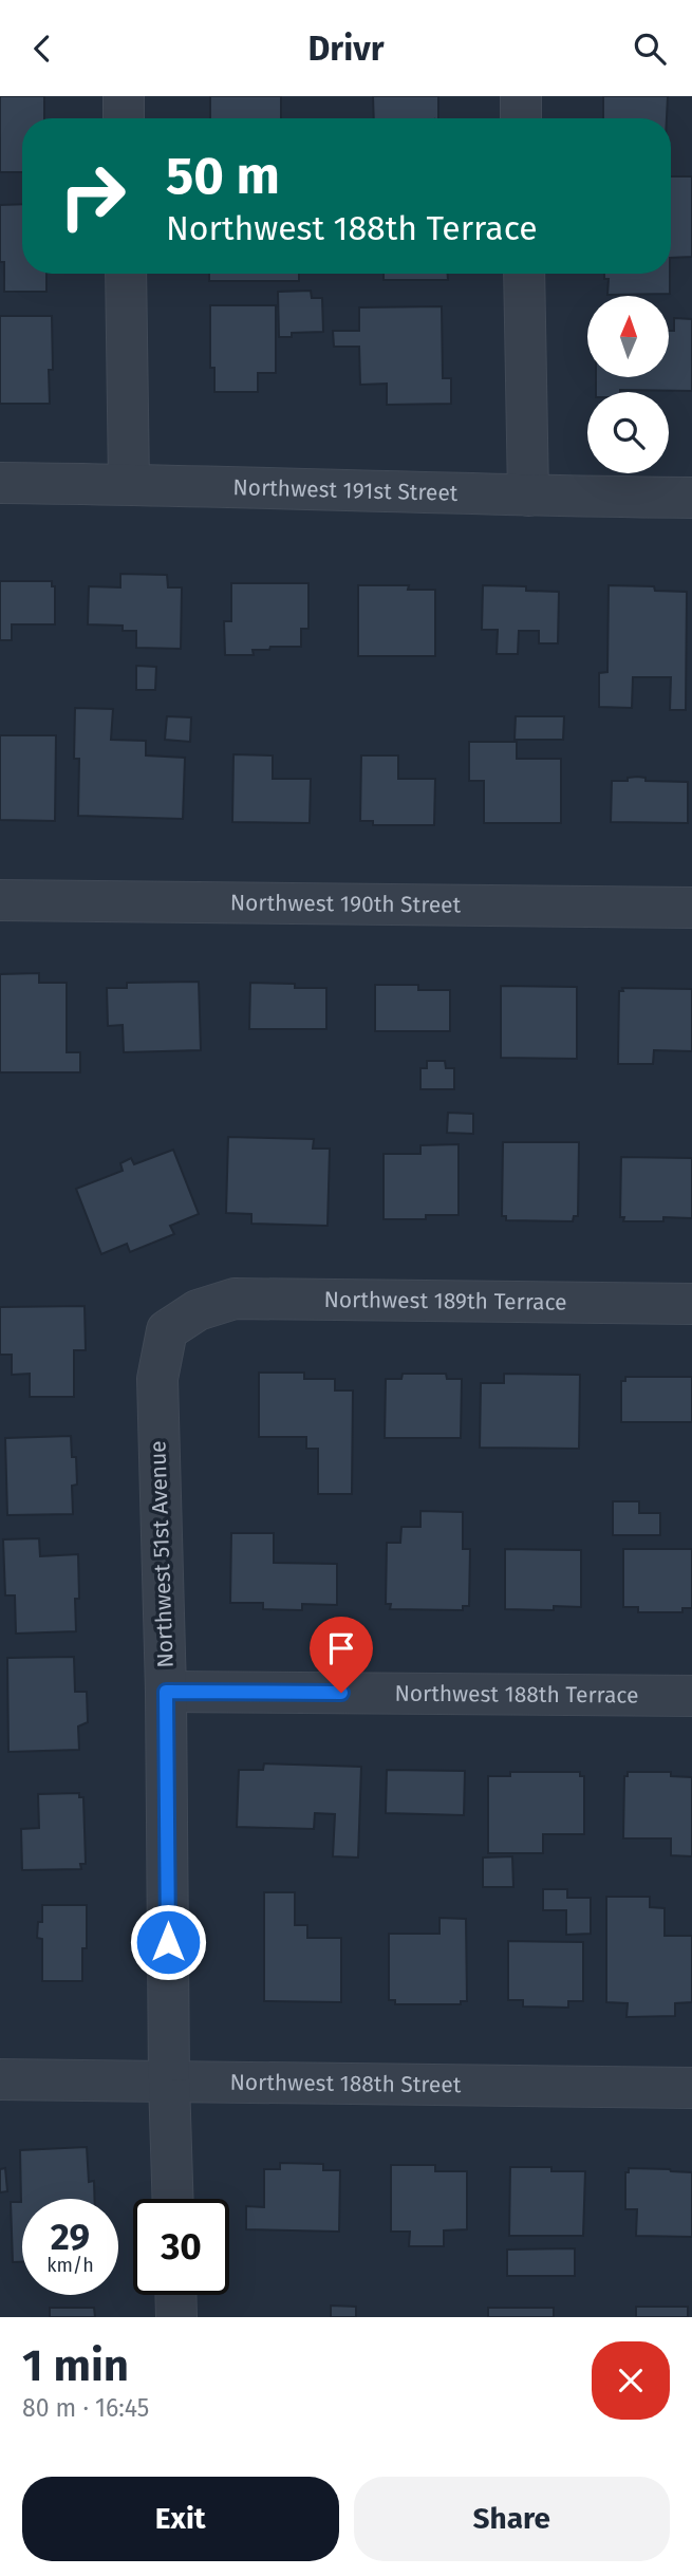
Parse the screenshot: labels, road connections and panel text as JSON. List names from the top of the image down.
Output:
{
  "streets": {
    "street": [
      "Northwest 191st Street",
      "Northwest 190th Street",
      "Northwest 189th Terrace",
      "Northwest 51st Avenue",
      "Northwest 188th Terrace",
      "Northwest 188th Street"
    ]
  },
  "crossings": [
    ["Northwest 189th Terrace", "Northwest 51st Avenue"],
    ["Northwest 51st Avenue", "Northwest 188th Terrace"],
    ["Northwest 51st Avenue", "Northwest 188th Street"]
  ],
  "north": "top",
  "page": {
    "header": "Drivr",
    "turn": ["50 m", "Northwest 188th Terrace"],
    "speed": "29 km/h",
    "limit": "30",
    "heading": ["1 min", "80 m · 16:45"],
    "buttons": ["Exit", "Share"]
  }
}
